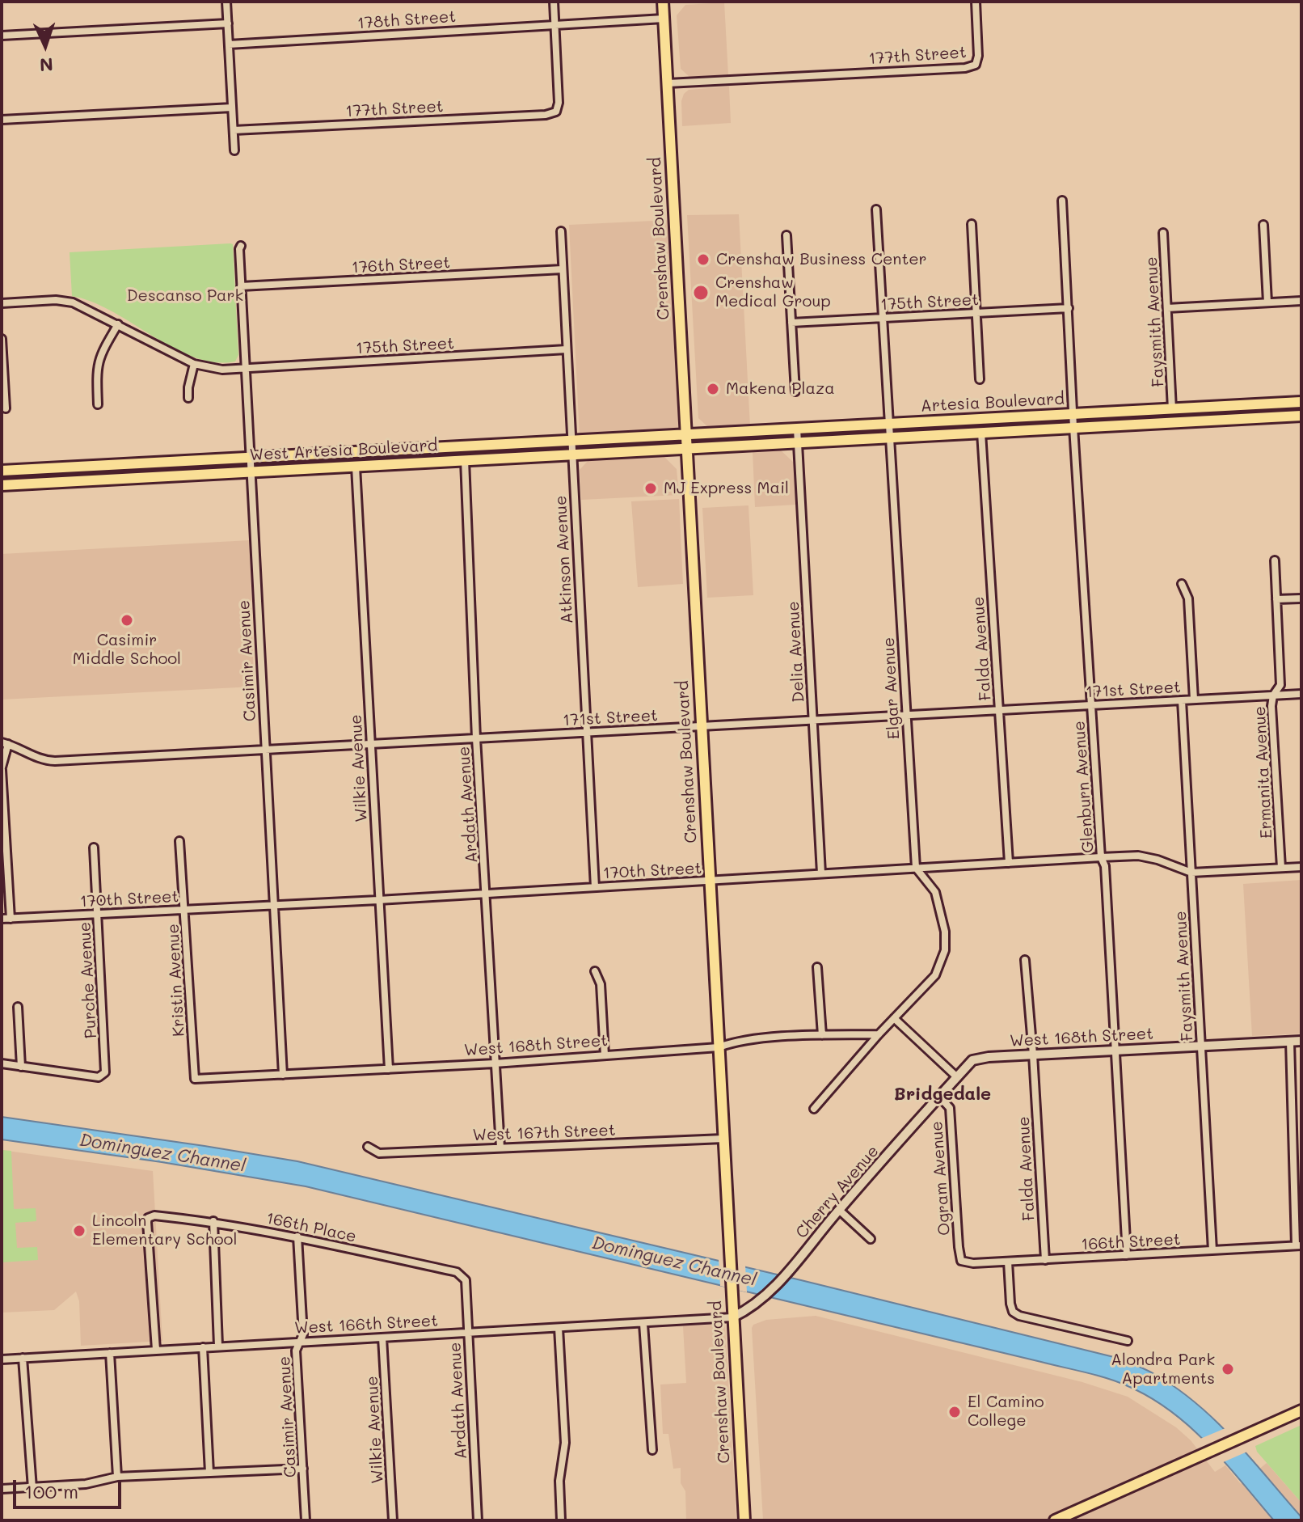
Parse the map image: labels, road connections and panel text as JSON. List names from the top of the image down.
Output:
{
  "streets": {
    "main road": ["Crenshaw Boulevard", "Artesia Boulevard", "West Artesia Boulevard"],
    "street": [
      "178th Street",
      "177th Street",
      "176th Street",
      "175th Street",
      "Faysmith Avenue",
      "Atkinson Avenue",
      "Falda Avenue",
      "Delia Avenue",
      "Casimir Avenue",
      "Elgar Avenue",
      "171st Street",
      "Wilkie Avenue",
      "Ermanita Avenue",
      "Glenburn Avenue",
      "Ardath Avenue",
      "170th Street",
      "Purche Avenue",
      "Kristin Avenue",
      "West 168th Street",
      "West 167th Street",
      "Ogram Avenue",
      "Cherry Avenue",
      "166th Place",
      "166th Street",
      "West 166th Street"
    ]
  },
  "crossings": [
    ["178th Street", "177th Street"],
    ["178th Street", "Crenshaw Boulevard"],
    ["177th Street", "Crenshaw Boulevard"],
    ["Crenshaw Boulevard", "Artesia Boulevard"],
    ["Crenshaw Boulevard", "West Artesia Boulevard"],
    ["Crenshaw Boulevard", "171st Street"],
    ["Crenshaw Boulevard", "170th Street"],
    ["Crenshaw Boulevard", "West 168th Street"],
    ["Crenshaw Boulevard", "West 167th Street"],
    ["Crenshaw Boulevard", "Cherry Avenue"],
    ["Crenshaw Boulevard", "West 166th Street"],
    ["176th Street", "Atkinson Avenue"],
    ["176th Street", "Casimir Avenue"],
    ["175th Street", "Atkinson Avenue"],
    ["175th Street", "Casimir Avenue"],
    ["175th Street", "Elgar Avenue"],
    ["175th Street", "Glenburn Avenue"],
    ["Faysmith Avenue", "Artesia Boulevard"],
    ["Faysmith Avenue", "171st Street"],
    ["Faysmith Avenue", "170th Street"],
    ["Faysmith Avenue", "West 168th Street"],
    ["Faysmith Avenue", "166th Street"],
    ["Artesia Boulevard", "West Artesia Boulevard"],
    ["Artesia Boulevard", "Falda Avenue"],
    ["Artesia Boulevard", "Delia Avenue"],
    ["Artesia Boulevard", "Elgar Avenue"],
    ["Artesia Boulevard", "Glenburn Avenue"],
    ["West Artesia Boulevard", "Atkinson Avenue"],
    ["West Artesia Boulevard", "Casimir Avenue"],
    ["West Artesia Boulevard", "Wilkie Avenue"],
    ["West Artesia Boulevard", "Ardath Avenue"],
    ["Atkinson Avenue", "171st Street"],
    ["Atkinson Avenue", "170th Street"],
    ["Falda Avenue", "171st Street"],
    ["Falda Avenue", "170th Street"],
    ["Falda Avenue", "West 168th Street"],
    ["Falda Avenue", "166th Street"],
    ["Delia Avenue", "171st Street"],
    ["Delia Avenue", "170th Street"],
    ["Casimir Avenue", "171st Street"],
    ["Casimir Avenue", "170th Street"],
    ["Casimir Avenue", "West 168th Street"],
    ["Casimir Avenue", "166th Place"],
    ["Casimir Avenue", "West 166th Street"],
    ["Elgar Avenue", "171st Street"],
    ["Elgar Avenue", "170th Street"],
    ["171st Street", "Wilkie Avenue"],
    ["171st Street", "Ermanita Avenue"],
    ["171st Street", "Glenburn Avenue"],
    ["171st Street", "Ardath Avenue"],
    ["Wilkie Avenue", "170th Street"],
    ["Wilkie Avenue", "West 168th Street"],
    ["Wilkie Avenue", "West 166th Street"],
    ["Ermanita Avenue", "170th Street"],
    ["Glenburn Avenue", "170th Street"],
    ["Glenburn Avenue", "West 168th Street"],
    ["Glenburn Avenue", "166th Street"],
    ["Ardath Avenue", "170th Street"],
    ["Ardath Avenue", "West 168th Street"],
    ["Ardath Avenue", "West 167th Street"],
    ["Ardath Avenue", "166th Place"],
    ["Ardath Avenue", "West 166th Street"],
    ["170th Street", "Purche Avenue"],
    ["170th Street", "Kristin Avenue"],
    ["Kristin Avenue", "West 168th Street"],
    ["West 168th Street", "Cherry Avenue"],
    ["Ogram Avenue", "Cherry Avenue"],
    ["Ogram Avenue", "166th Street"],
    ["Cherry Avenue", "West 166th Street"],
    ["166th Place", "West 166th Street"]
  ],
  "districts": ["Bridgedale"],
  "water": ["Dominguez Channel"],
  "parks": ["Descanso Park"],
  "places": [
    "Crenshaw Business Center",
    "Crenshaw Medical Group",
    "Makena Plaza",
    "MJ Express Mail",
    "Casimir Middle School",
    "Lincoln Elementary School",
    "Alondra Park Apartments",
    "El Camino College"
  ],
  "scale_bar": "100 m",
  "north": "bottom"
}
